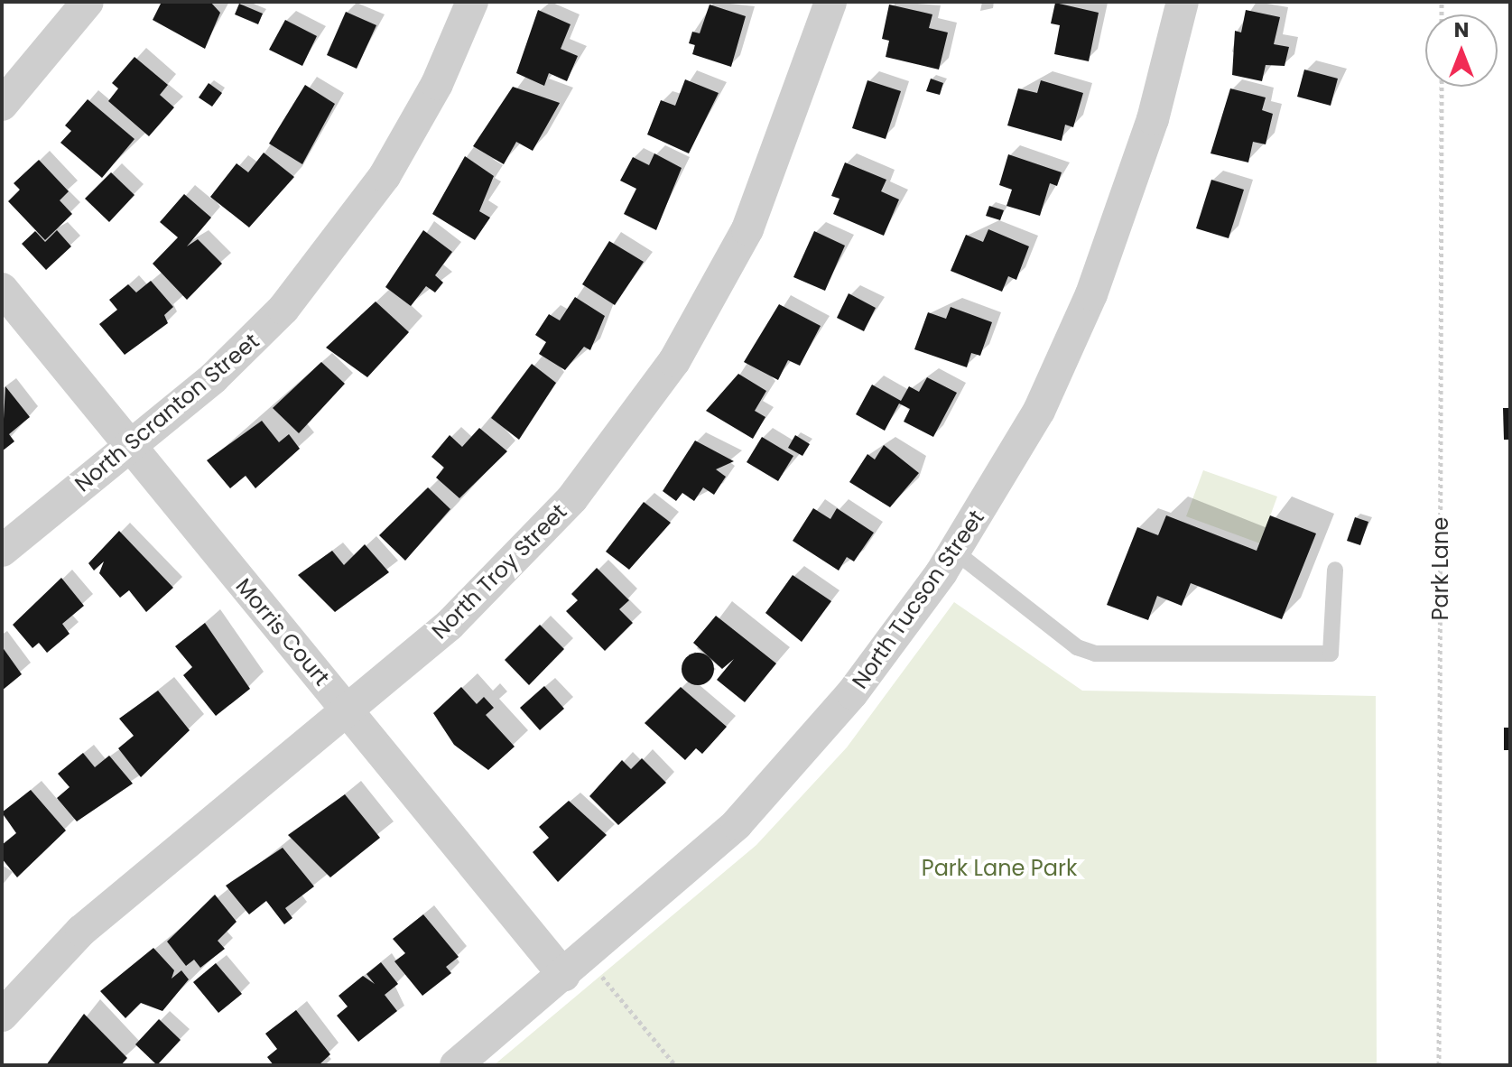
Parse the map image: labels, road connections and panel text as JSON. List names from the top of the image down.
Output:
{
  "streets": {
    "street": [
      "North Scranton Street",
      "North Troy Street",
      "North Tucson Street",
      "Morris Court"
    ],
    "path": ["Park Lane"]
  },
  "crossings": [
    ["North Scranton Street", "Morris Court"],
    ["North Troy Street", "Morris Court"],
    ["North Tucson Street", "Morris Court"]
  ],
  "parks": ["Park Lane Park"],
  "north": "top"
}
